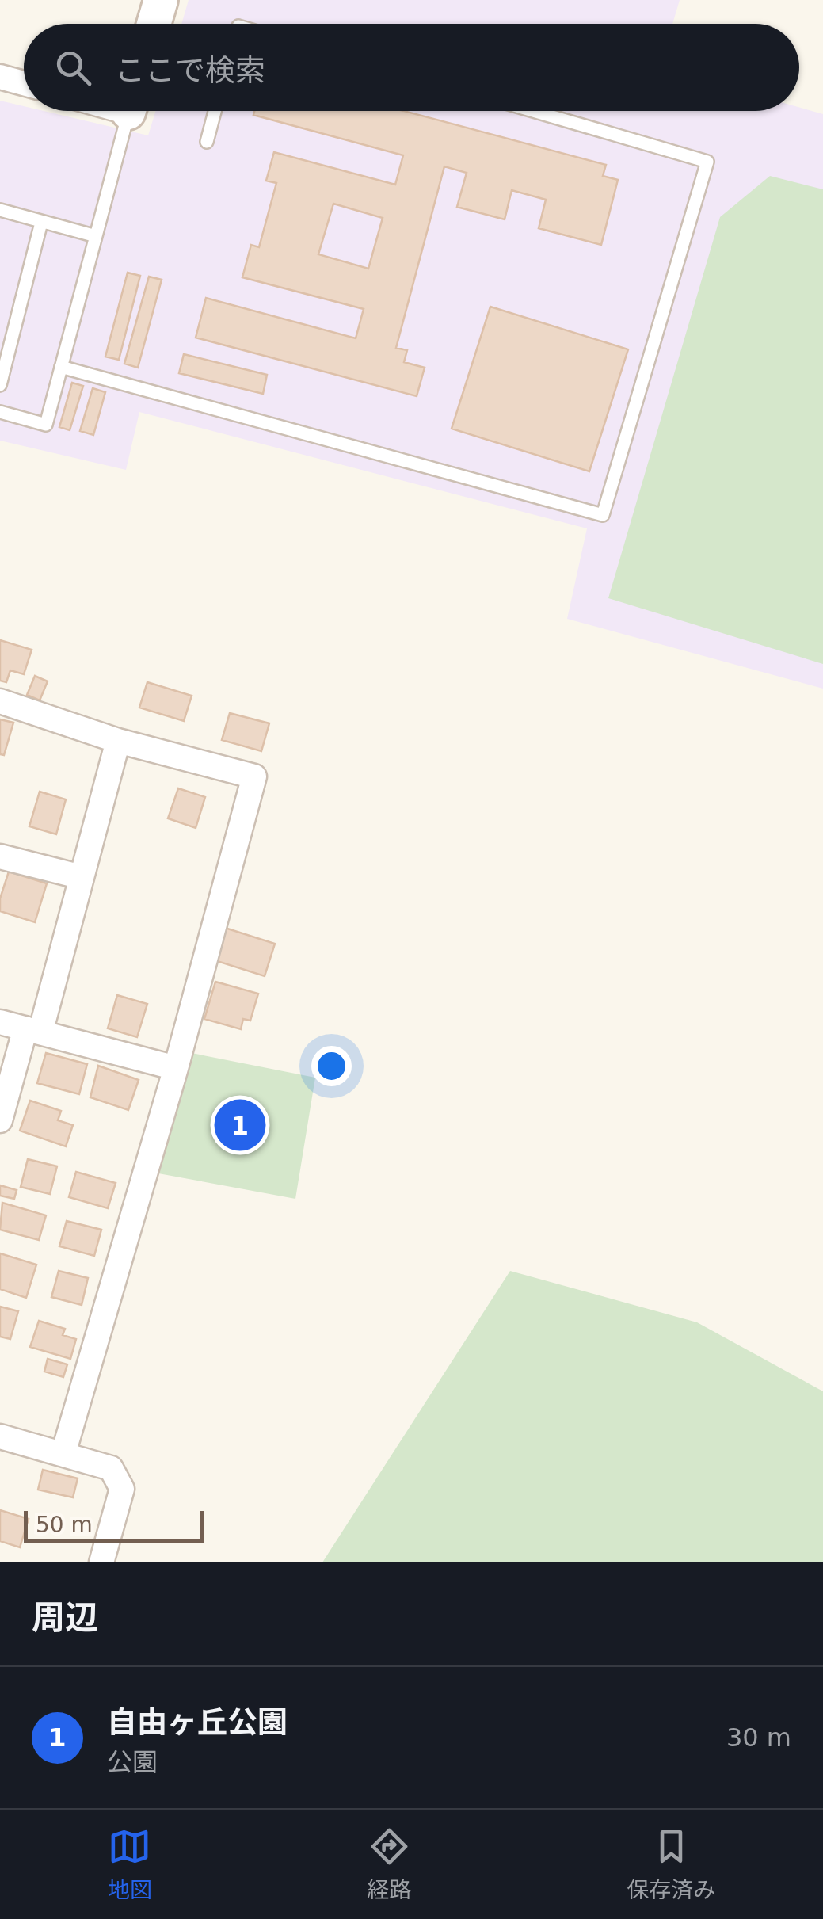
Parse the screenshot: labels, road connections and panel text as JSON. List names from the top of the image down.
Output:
{
  "scale_bar": "50 m",
  "page": {
    "search": "ここで検索",
    "pins": "1",
    "scale": "50 m",
    "heading": "周辺",
    "list": [
      {
        "mark": "1",
        "name": "自由ヶ丘公園",
        "note": "公園",
        "value": "30 m"
      }
    ],
    "nav": ["地図", "経路", "保存済み"]
  }
}
